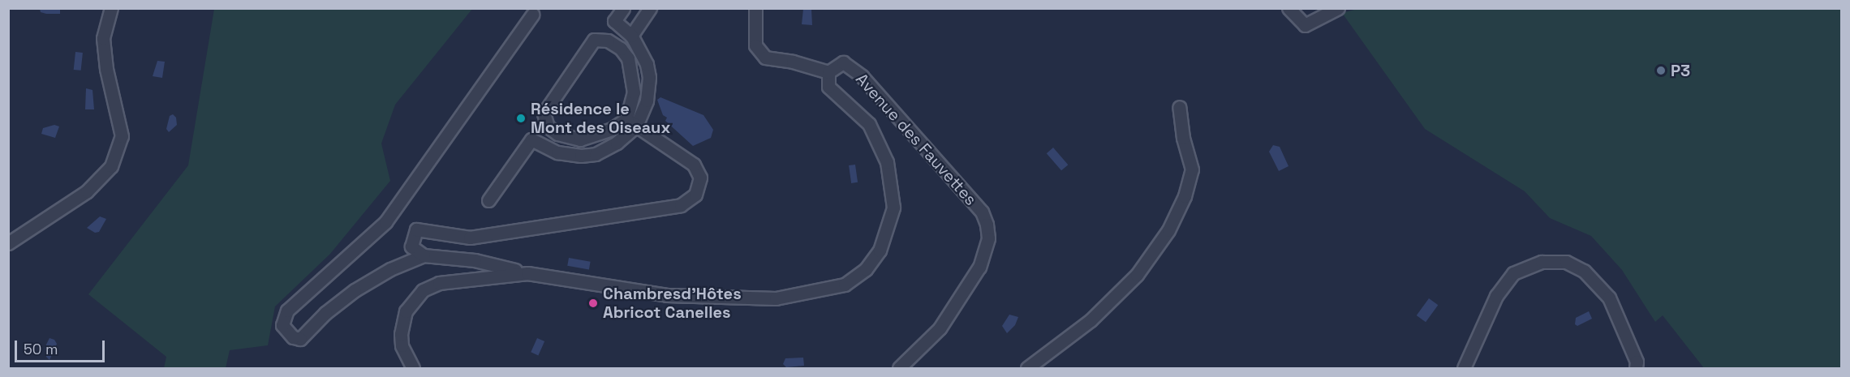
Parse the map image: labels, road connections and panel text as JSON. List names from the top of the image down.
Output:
{
  "streets": {
    "street": ["Avenue des Fauvettes"]
  },
  "places": ["P3", "Résidence le Mont des Oiseaux", "Chambresd'Hôtes Abricot Canelles"],
  "scale_bar": "50 m"
}
